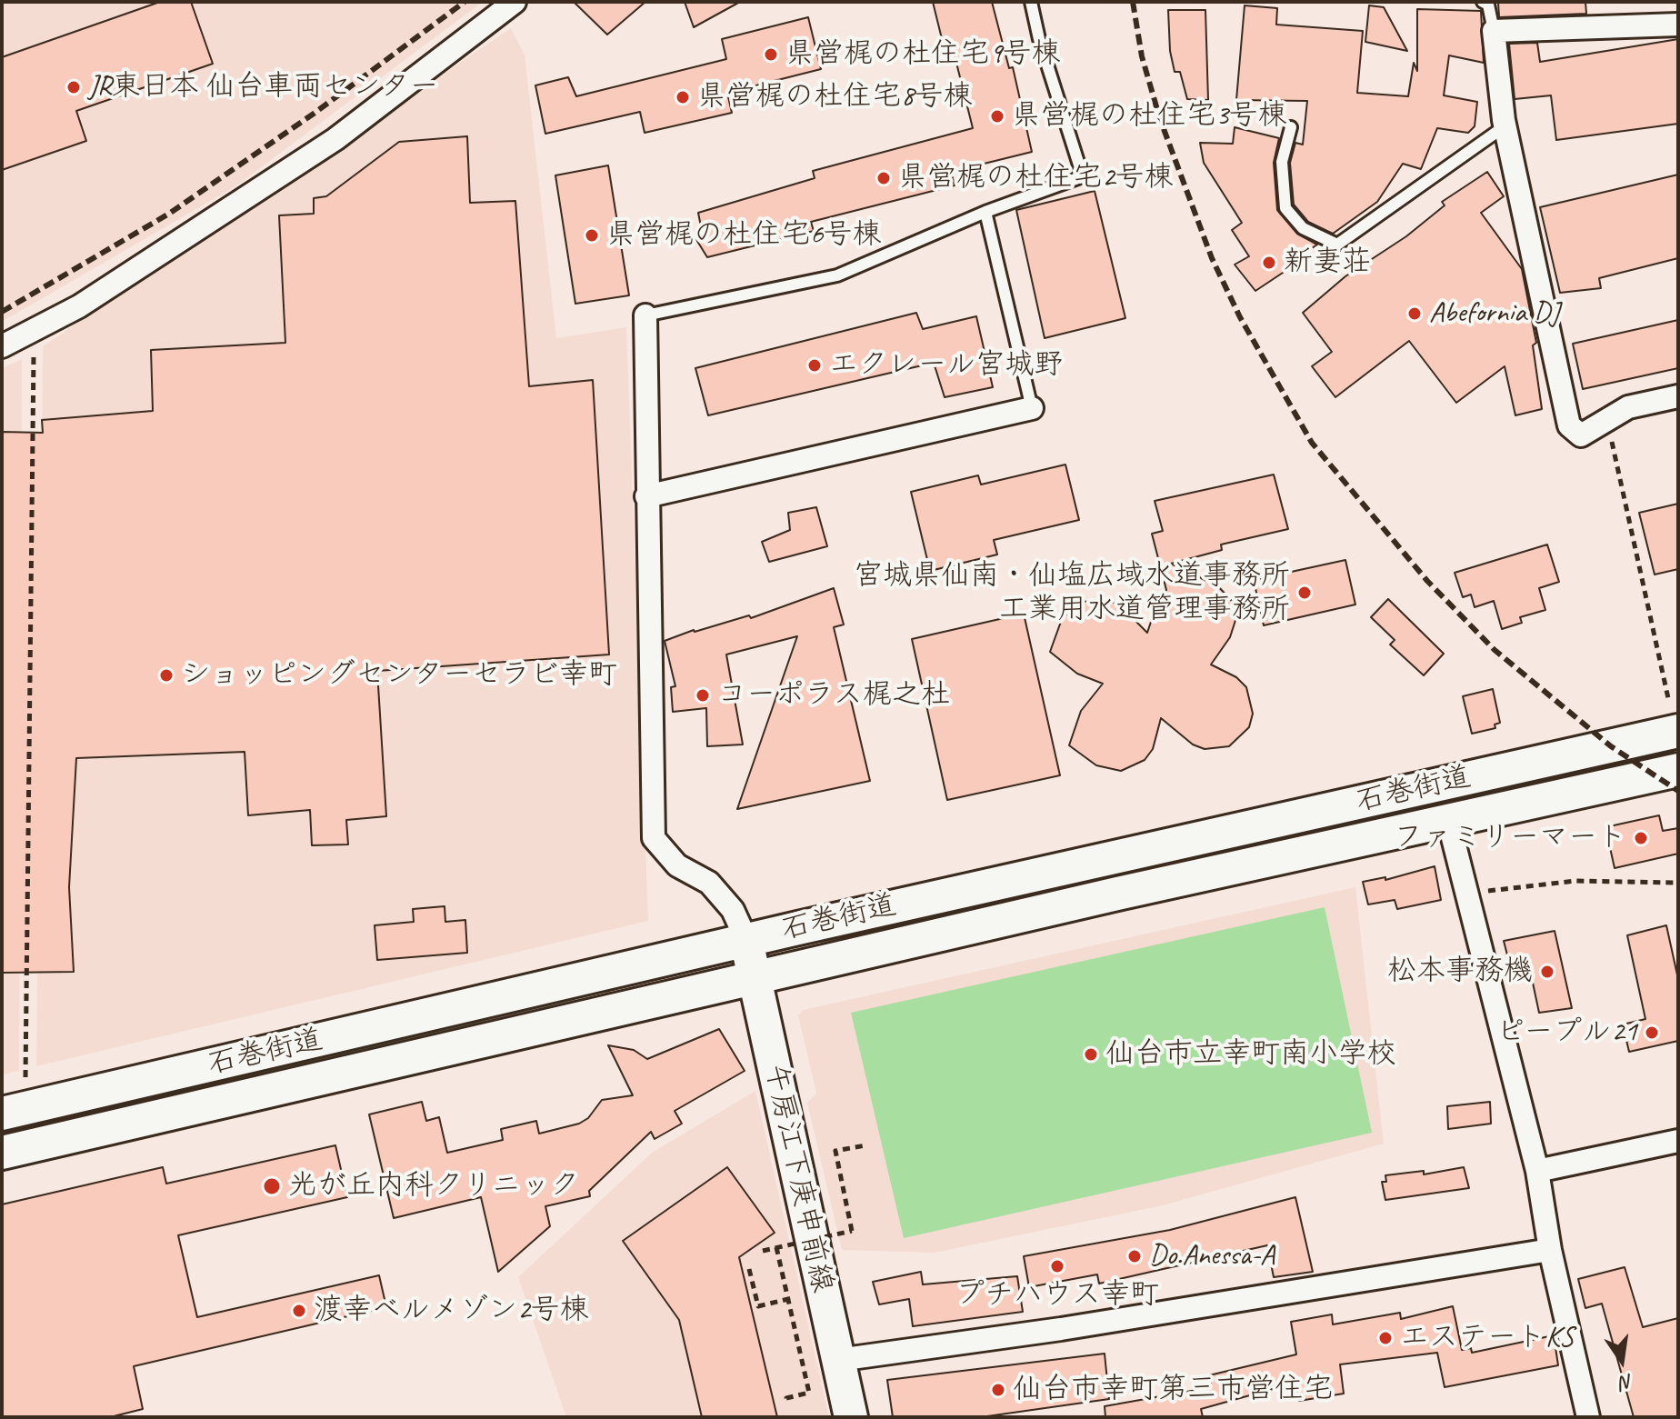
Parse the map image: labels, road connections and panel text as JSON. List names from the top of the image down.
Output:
{
  "streets": {
    "street": ["石巻街道", "午房江下庚申前線"]
  },
  "crossings": [
    ["石巻街道", "午房江下庚申前線"]
  ],
  "places": [
    "県営梶の杜住宅9号棟",
    "JR東日本 仙台車両センター",
    "県営梶の杜住宅8号棟",
    "県営梶の杜住宅3号棟",
    "県営梶の杜住宅2号棟",
    "県営梶の杜住宅6号棟",
    "新妻荘",
    "Abefornia DJ",
    "エクレール宮城野",
    "宮城県仙南・仙塩広域水道事務所 工業用水道管理事務所",
    "ショッピングセンターセラビ幸町",
    "コーポラス梶之杜",
    "ファミリーマート",
    "松本事務機",
    "ピープル21",
    "仙台市立幸町南小学校",
    "光が丘内科クリニック",
    "Do.Anessa-A",
    "プチハウス幸町",
    "渡幸ベルメゾン2号棟",
    "エステートKS",
    "仙台市幸町第三市営住宅"
  ],
  "north": "bottom"
}
